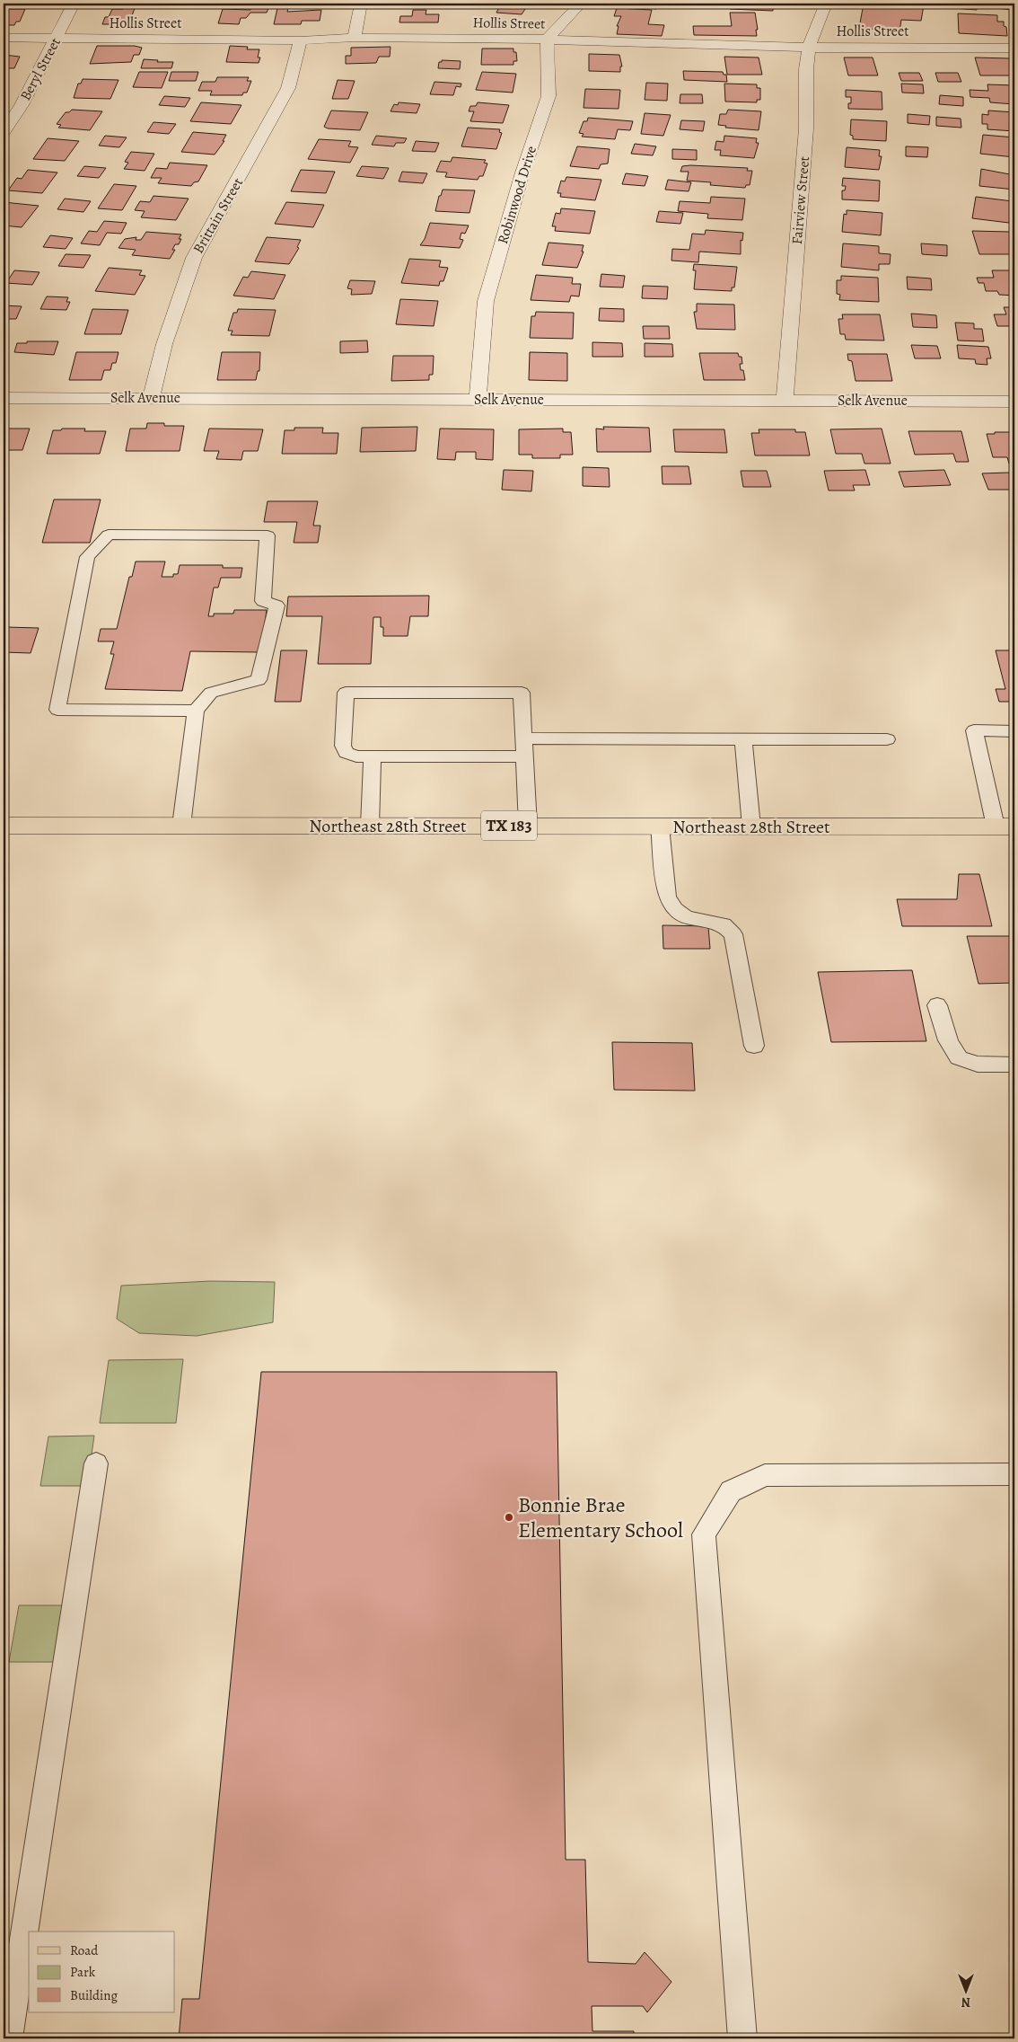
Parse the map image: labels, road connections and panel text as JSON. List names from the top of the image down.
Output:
{
  "streets": {
    "main road": ["Northeast 28th Street", "TX 183"],
    "street": [
      "Hollis Street",
      "Beryl Street",
      "Robinwood Drive",
      "Fairview Street",
      "Brittain Street",
      "Selk Avenue"
    ]
  },
  "crossings": [
    ["Hollis Street", "Beryl Street"],
    ["Hollis Street", "Robinwood Drive"],
    ["Hollis Street", "Fairview Street"],
    ["Hollis Street", "Brittain Street"],
    ["Robinwood Drive", "Selk Avenue"],
    ["Fairview Street", "Selk Avenue"],
    ["Brittain Street", "Selk Avenue"]
  ],
  "places": ["Bonnie Brae Elementary School"],
  "legend": ["Road", "Park", "Building"],
  "north": "bottom"
}
